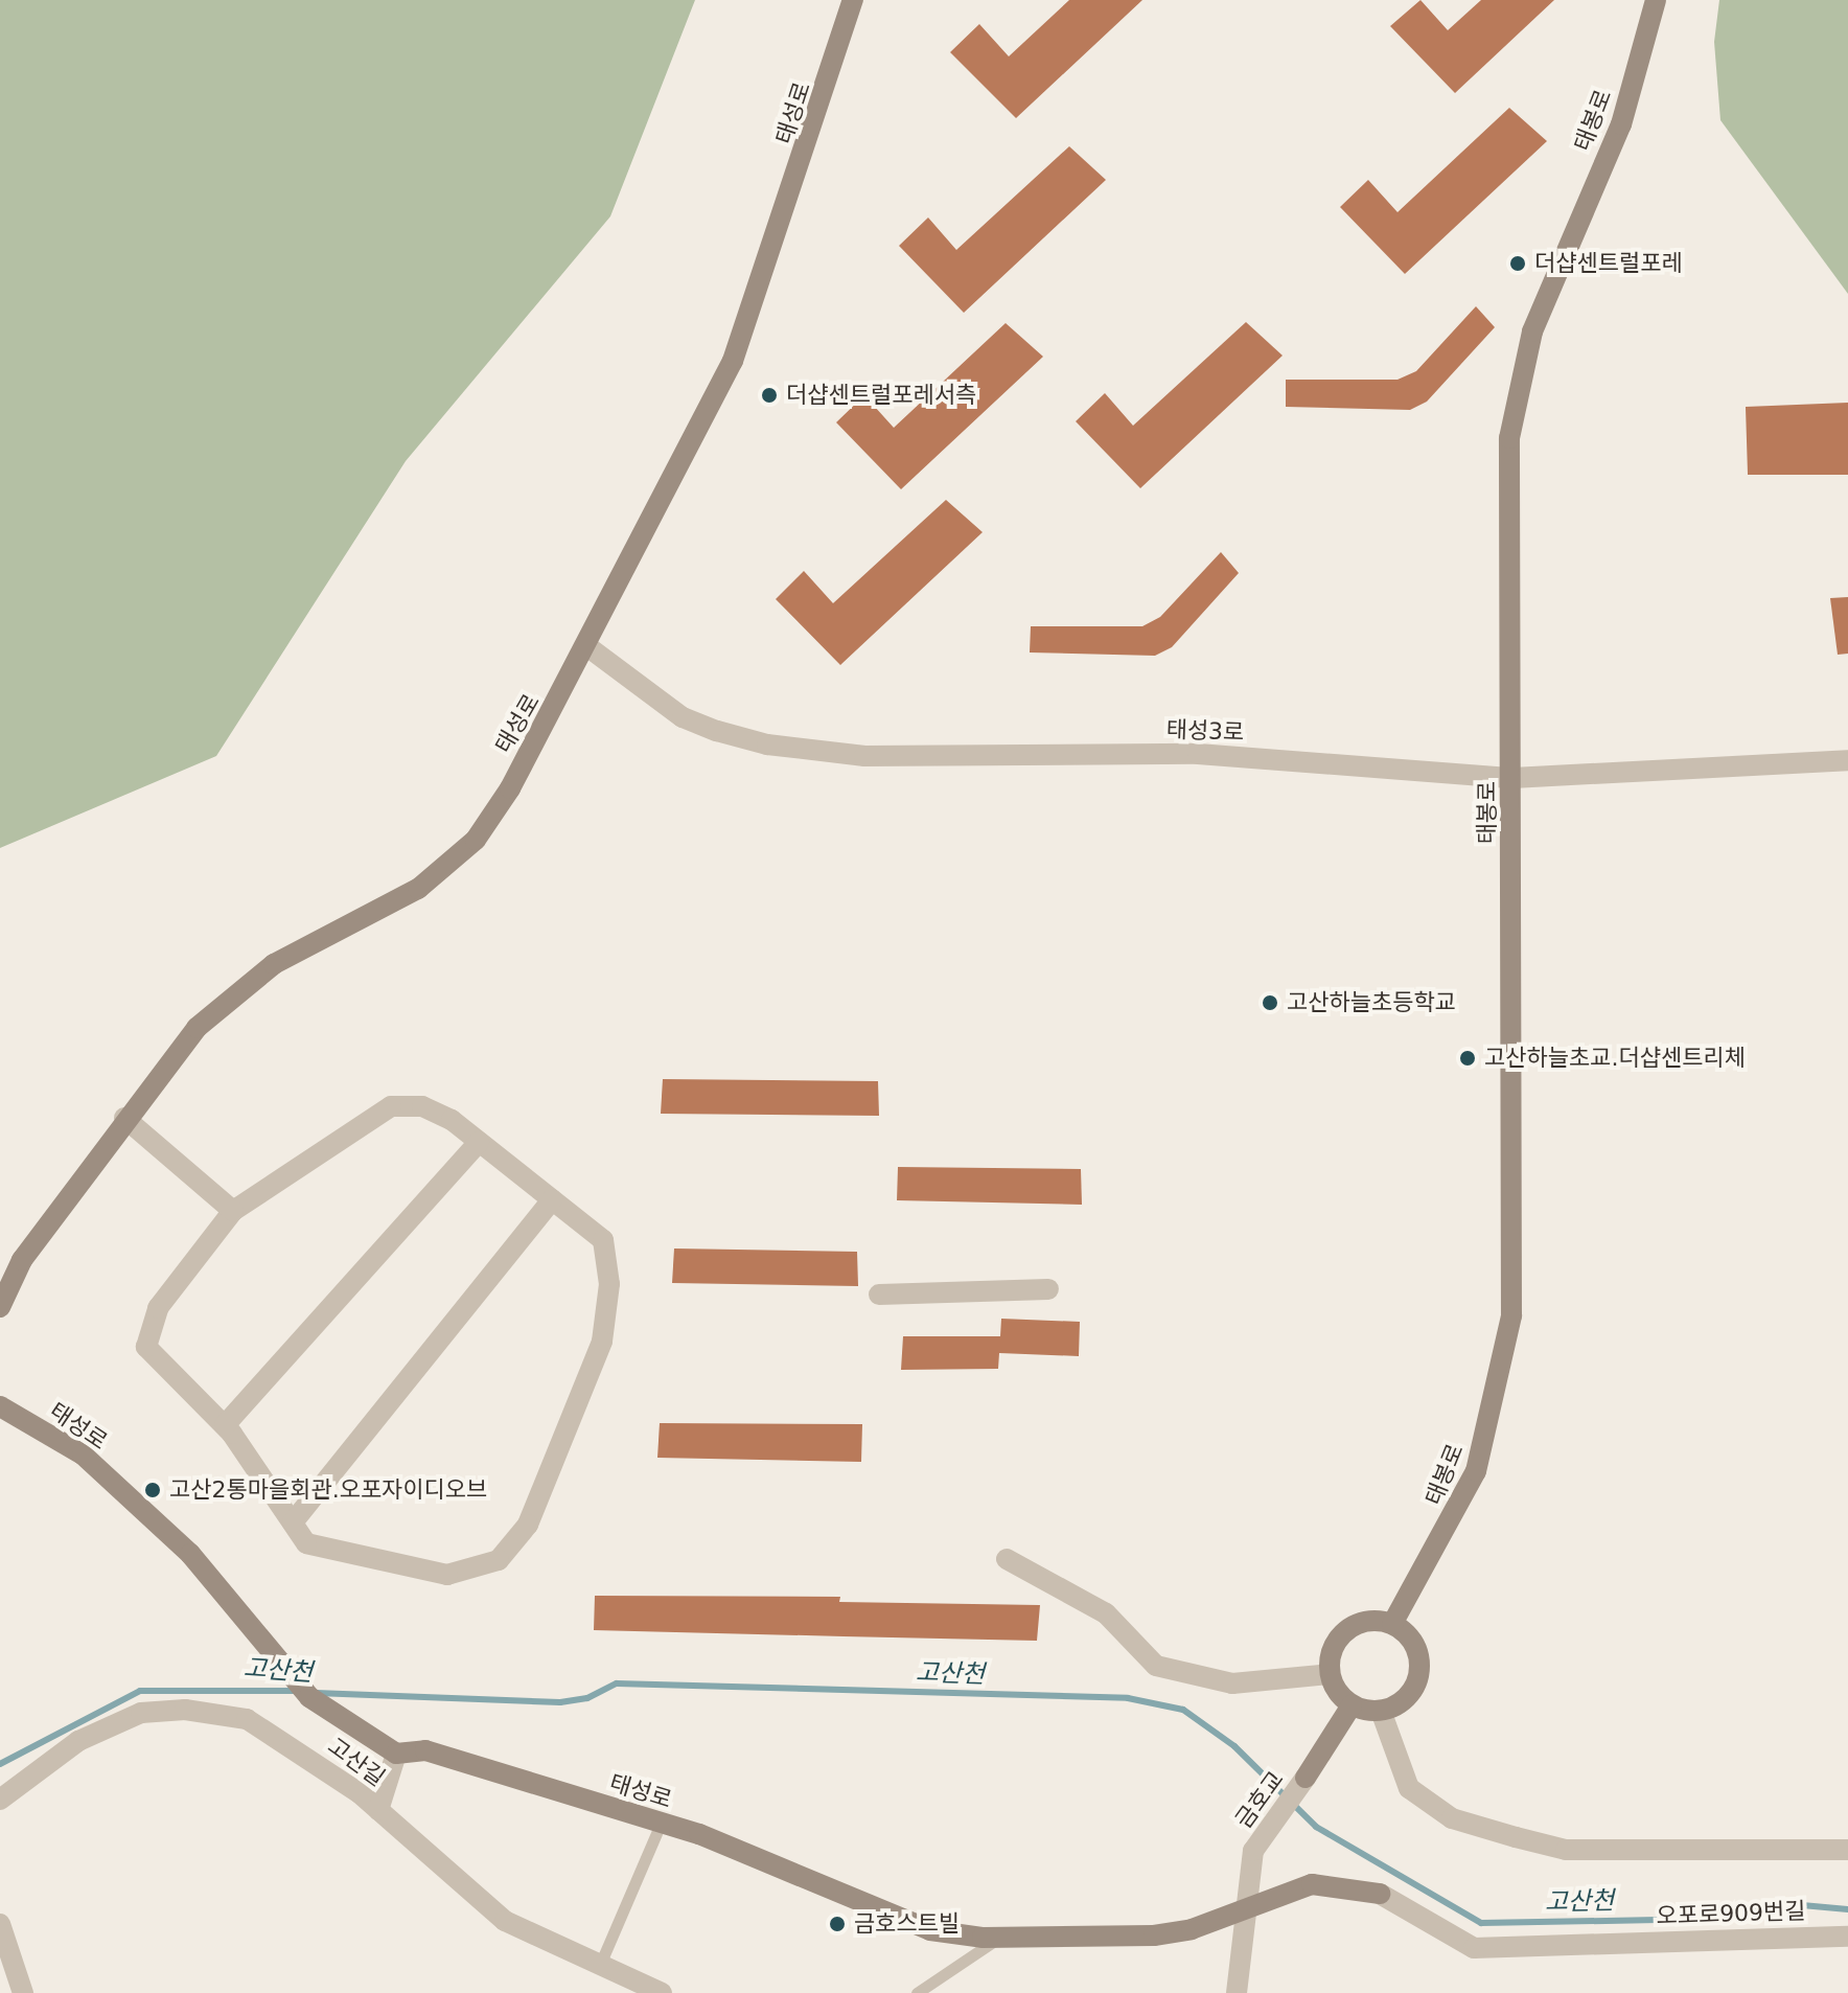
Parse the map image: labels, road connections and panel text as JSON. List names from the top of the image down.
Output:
{
  "streets": {
    "street": [
      "태성로",
      "태봉로",
      "태성3로",
      "고산길",
      "금호교",
      "오포로909번길"
    ]
  },
  "crossings": [
    ["태성로", "태성3로"],
    ["태성로", "금호교"],
    ["태성로", "오포로909번길"],
    ["태봉로", "태성3로"],
    ["태봉로", "금호교"]
  ],
  "water": ["고산천"],
  "places": [
    "더샵센트럴포레",
    "더샵센트럴포레서측",
    "고산하늘초등학교",
    "고산하늘초교.더샵센트리체",
    "고산2통마을회관.오포자이디오브",
    "금호스트빌"
  ]
}
